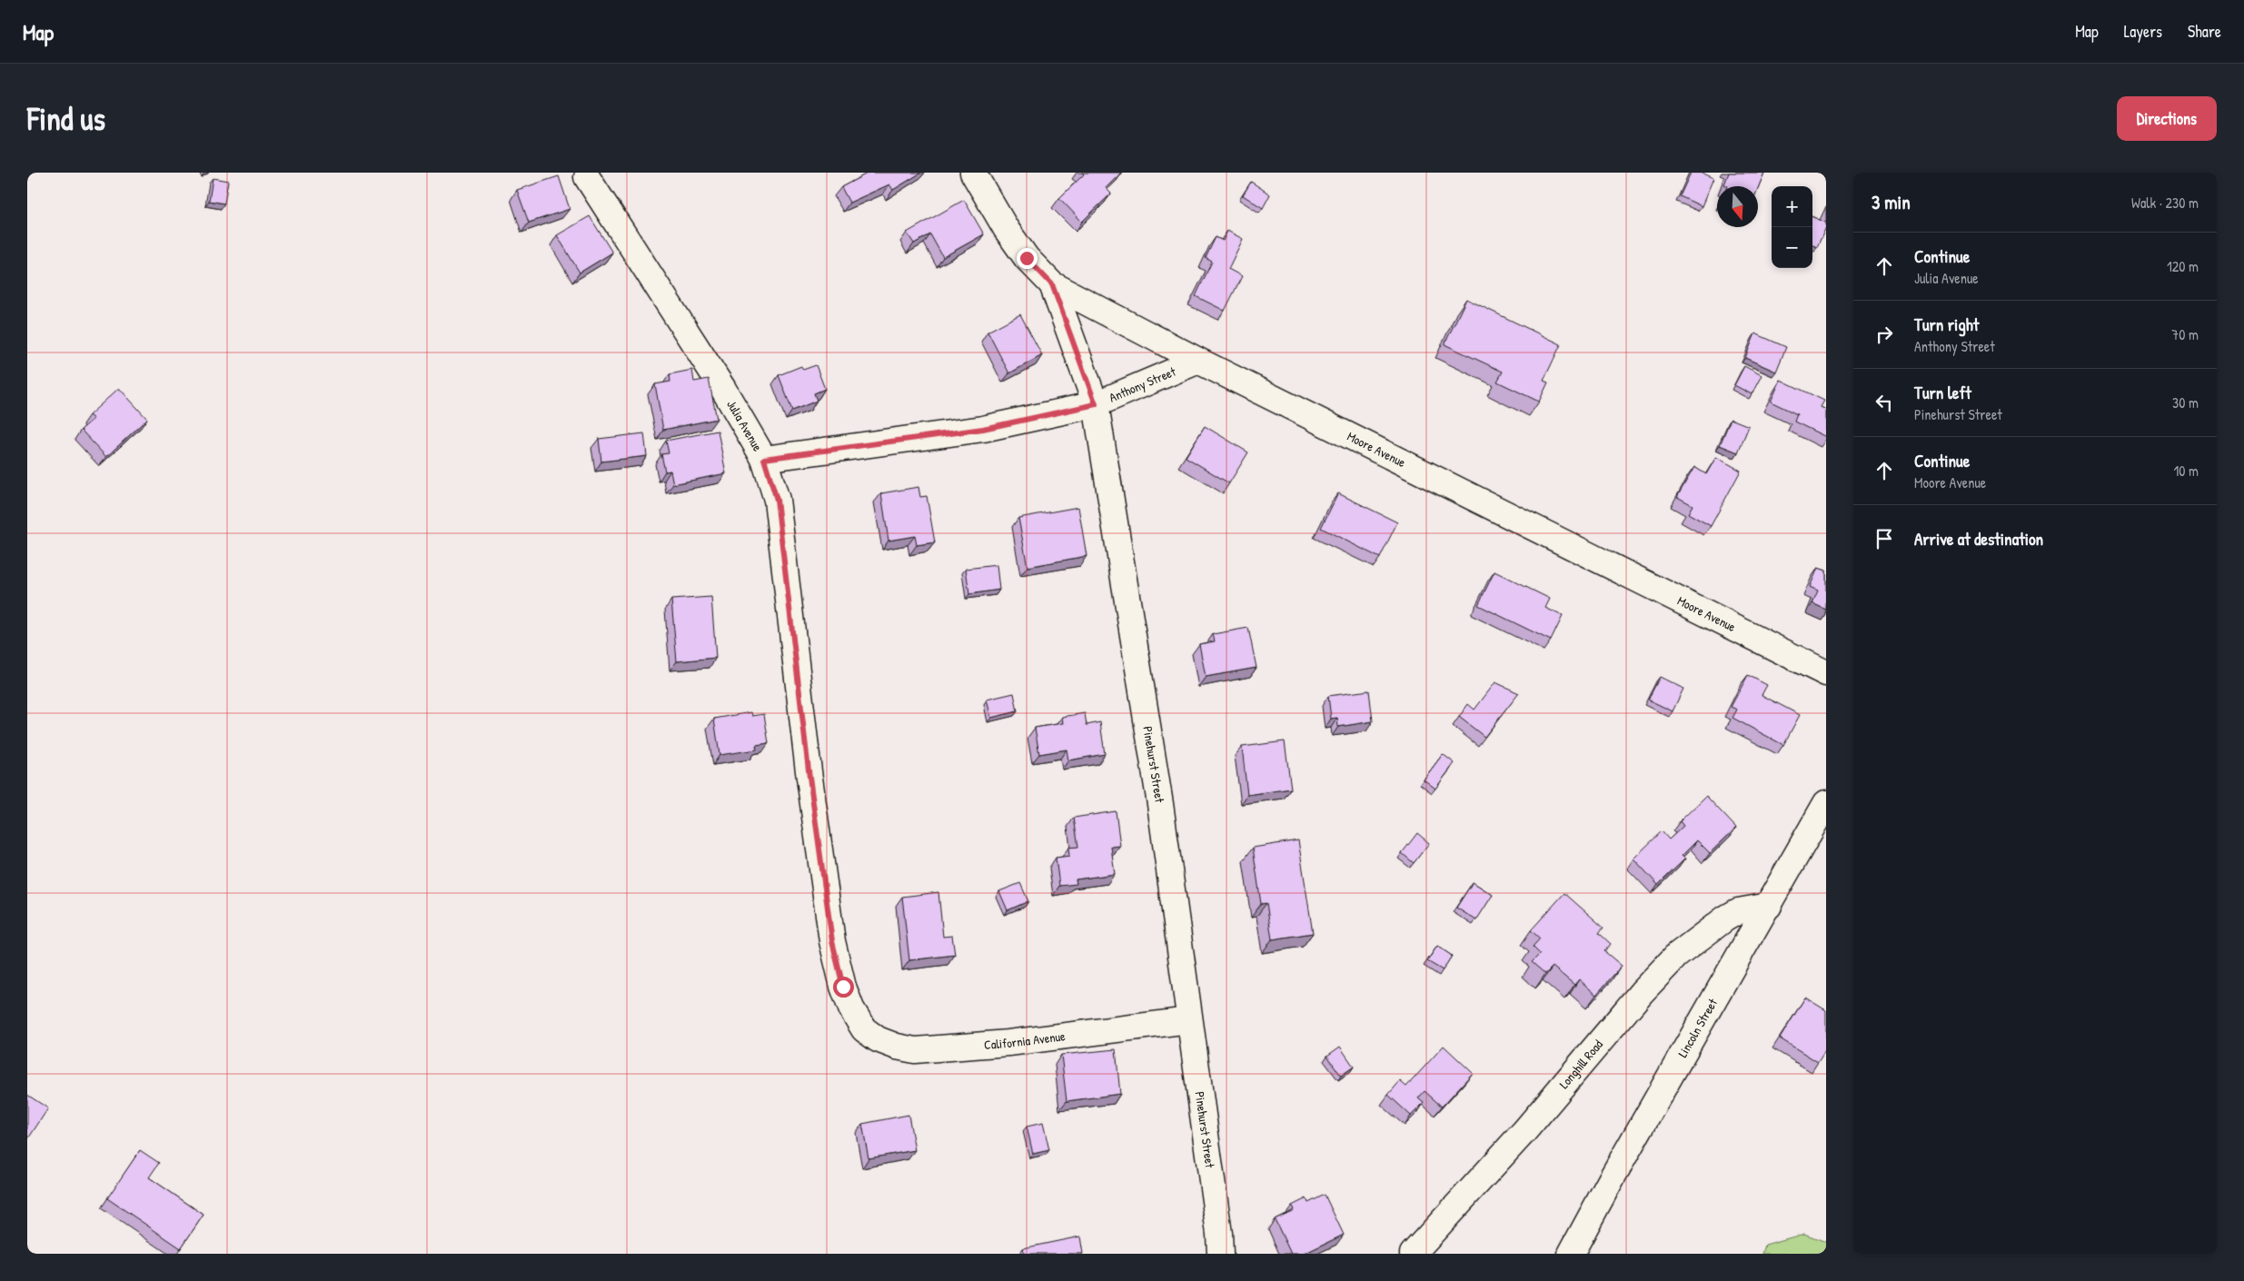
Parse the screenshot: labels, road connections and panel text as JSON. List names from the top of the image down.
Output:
{
  "streets": {
    "street": [
      "Anthony Street",
      "Julia Avenue",
      "Moore Avenue",
      "Pinehurst Street",
      "Lincoln Street",
      "California Avenue",
      "Longhill Road"
    ]
  },
  "crossings": [
    ["Anthony Street", "Julia Avenue"],
    ["Anthony Street", "Moore Avenue"],
    ["Anthony Street", "Pinehurst Street"],
    ["Julia Avenue", "California Avenue"],
    ["Moore Avenue", "Pinehurst Street"],
    ["Pinehurst Street", "California Avenue"],
    ["Lincoln Street", "Longhill Road"]
  ],
  "north": "bottom",
  "page": {
    "header": "Map",
    "nav": ["Map", "Layers", "Share"],
    "buttons": "Directions",
    "title": "Find us",
    "heading": ["3 min", "Walk · 230 m"],
    "map_buttons": ["+", "−"],
    "list": [
      ["Continue", "Julia Avenue", "120 m"],
      ["Turn right", "Anthony Street", "70 m"],
      ["Turn left", "Pinehurst Street", "30 m"],
      ["Continue", "Moore Avenue", "10 m"],
      "Arrive at destination"
    ]
  }
}
